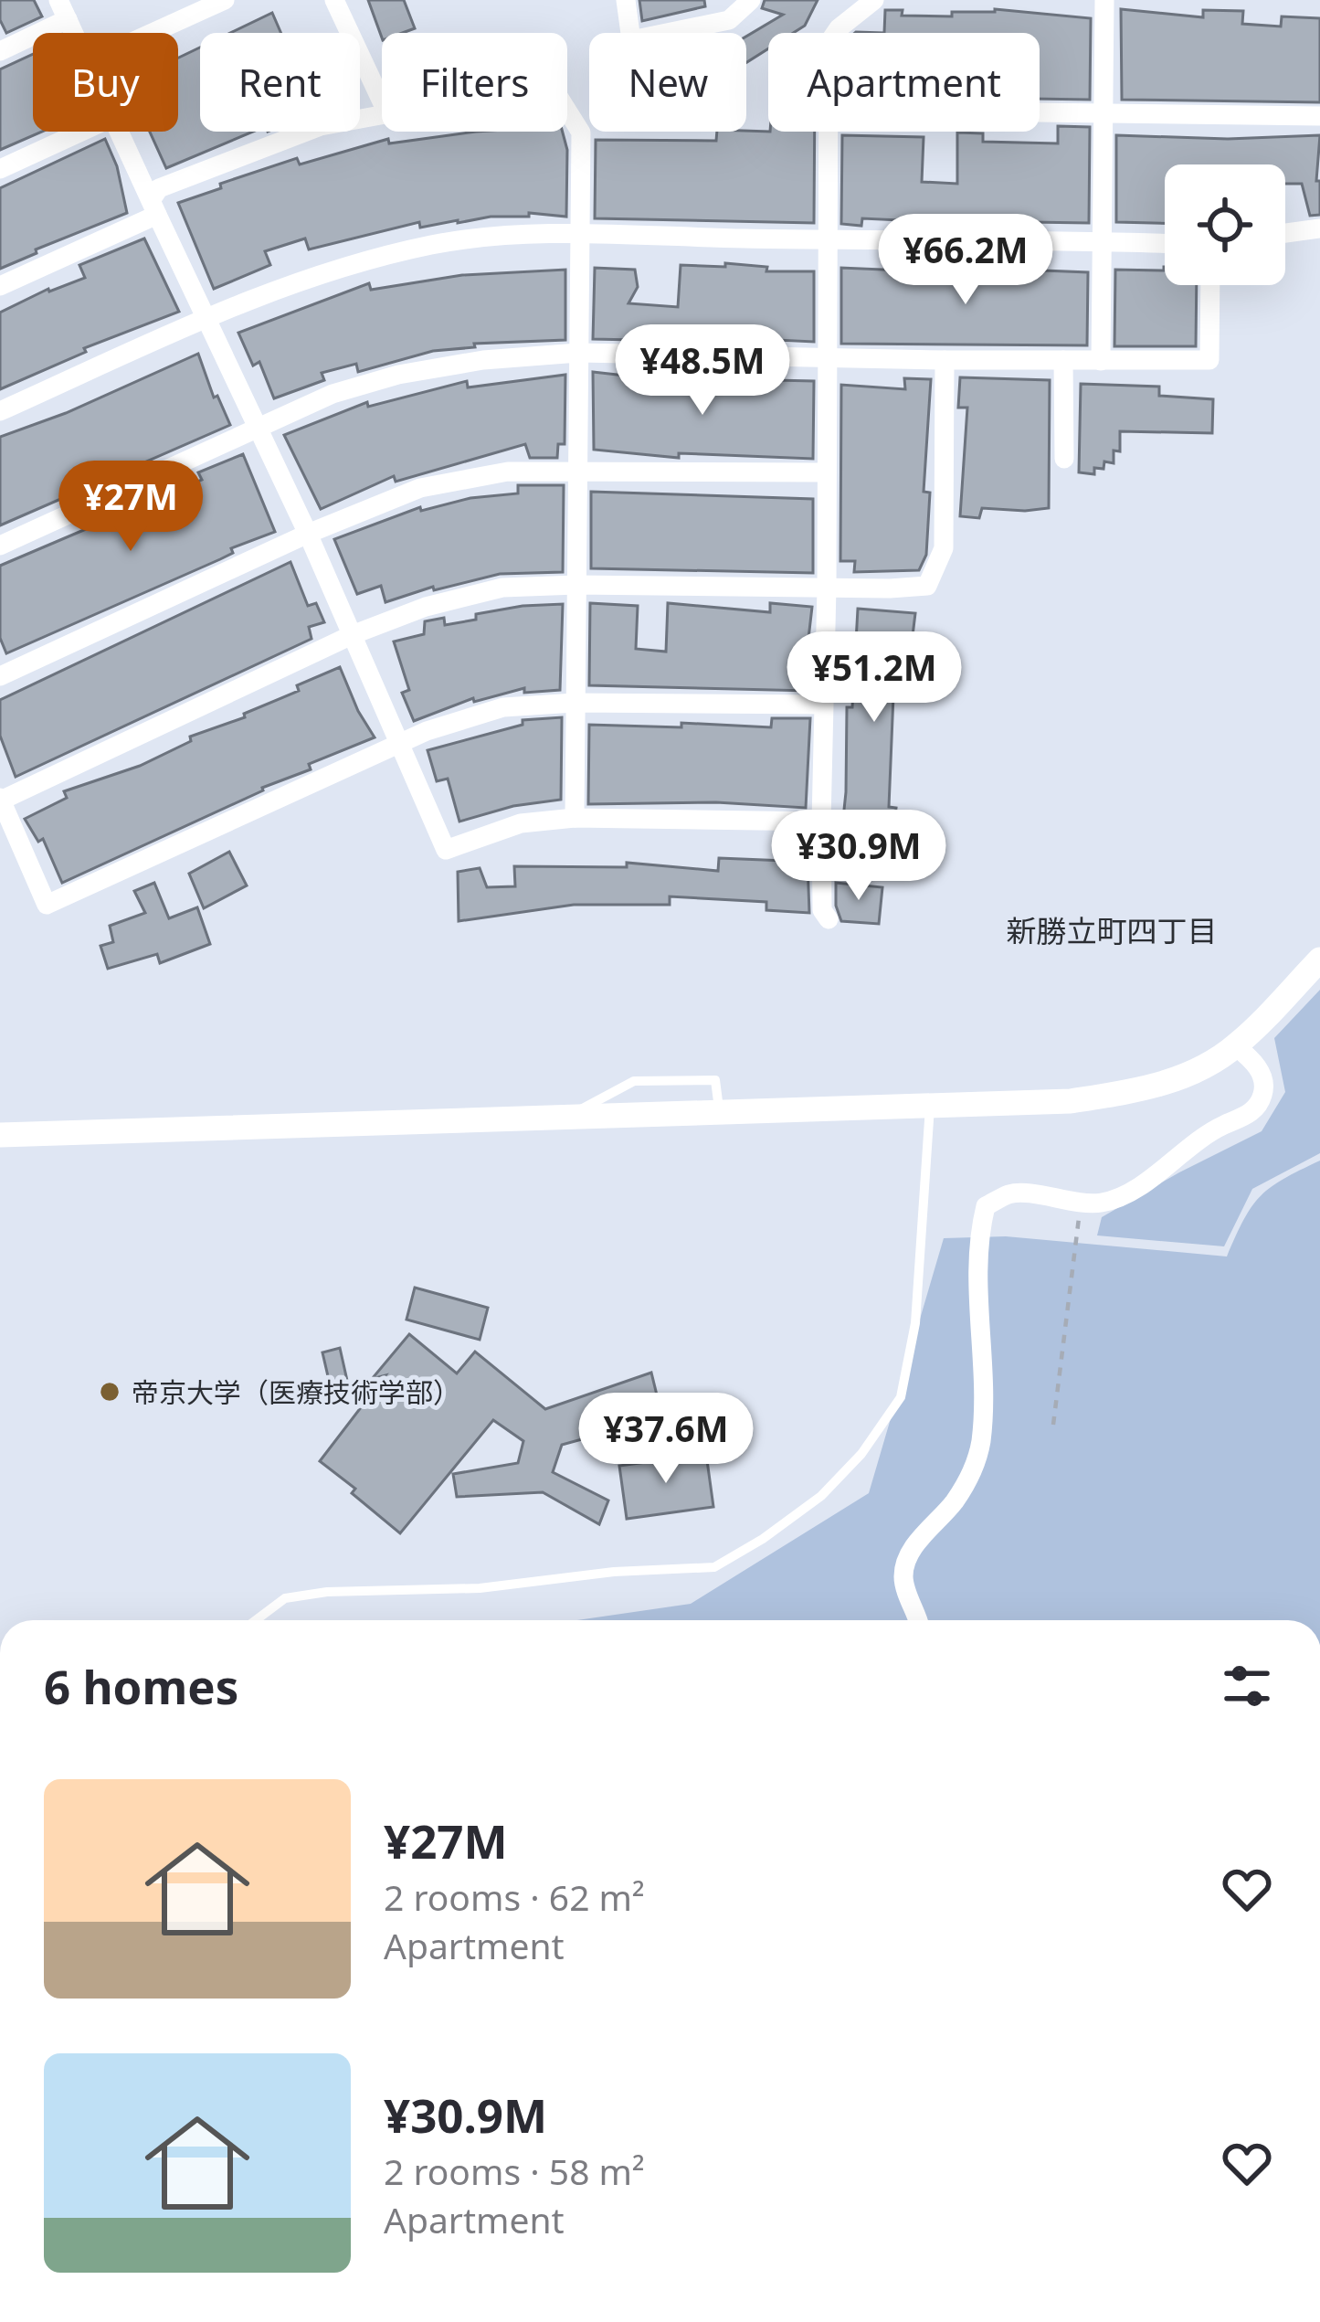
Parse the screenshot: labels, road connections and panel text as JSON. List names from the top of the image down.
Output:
{
  "districts": ["新勝立町四丁目"],
  "places": ["帝京大学（医療技術学部）"],
  "page": {
    "chip": [
      "Buy",
      "Rent",
      "Filters",
      "New",
      "Apartment"
    ],
    "price": [
      "¥66.2M",
      "¥48.5M",
      "¥27M",
      "¥51.2M",
      "¥30.9M",
      "¥37.6M"
    ],
    "heading": "6 homes",
    "list": [
      {
        "name": "¥27M",
        "note": "2 rooms · 62 m² · Apartment"
      },
      {
        "name": "¥30.9M",
        "note": "2 rooms · 58 m² · Apartment"
      }
    ]
  }
}
